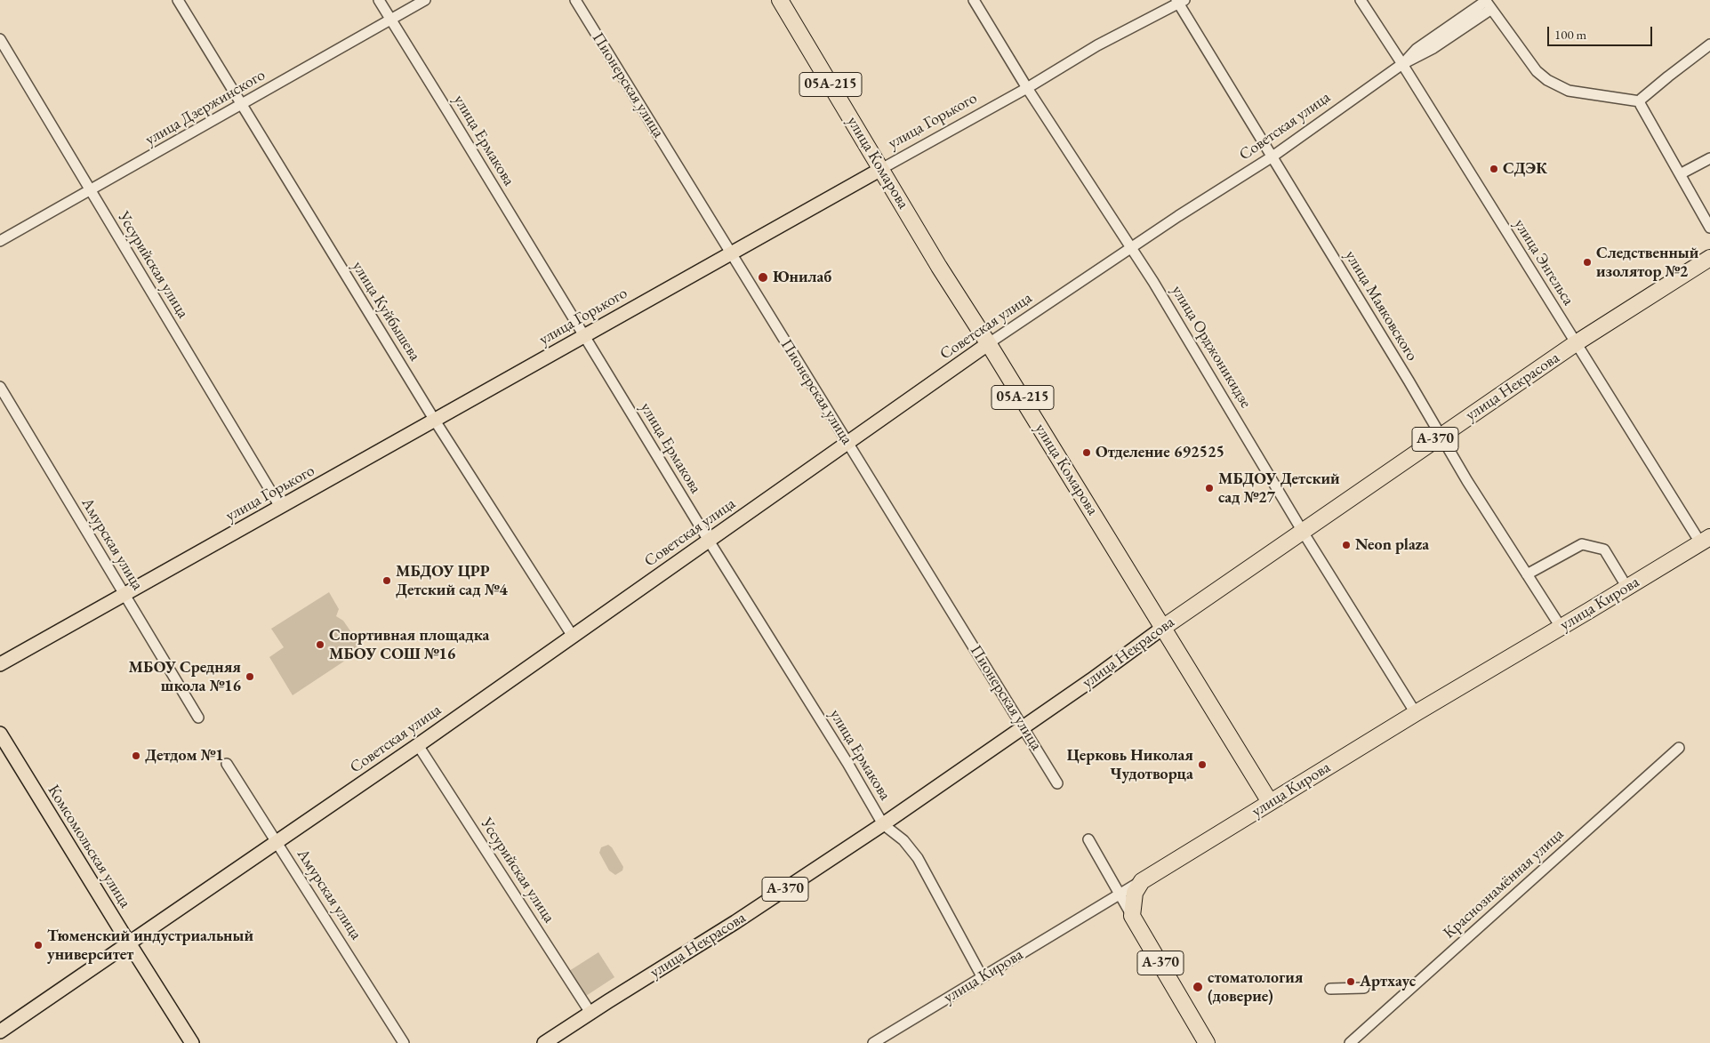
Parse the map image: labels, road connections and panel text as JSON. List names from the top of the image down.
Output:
{
  "streets": {
    "highway": [
      "05А-215",
      "улица Комарова",
      "улица Некрасова",
      "А-370",
      "улица Кирова"
    ],
    "main road": ["улица Горького", "Советская улица", "Комсомольская улица"],
    "street": [
      "Пионерская улица",
      "улица Дзержинского",
      "улица Ермакова",
      "улица Энгельса",
      "Уссурийская улица",
      "улица Маяковского",
      "улица Куйбышева",
      "улица Орджоникидзе",
      "Амурская улица",
      "Краснознамённая улица"
    ]
  },
  "crossings": [
    ["Пионерская улица", "улица Горького"],
    ["Пионерская улица", "Советская улица"],
    ["Пионерская улица", "улица Некрасова"],
    ["улица Дзержинского", "улица Ермакова"],
    ["улица Дзержинского", "Уссурийская улица"],
    ["улица Дзержинского", "улица Куйбышева"],
    ["улица Горького", "улица Ермакова"],
    ["улица Горького", "улица Комарова"],
    ["улица Горького", "Уссурийская улица"],
    ["улица Горького", "улица Маяковского"],
    ["улица Горького", "улица Куйбышева"],
    ["улица Горького", "улица Орджоникидзе"],
    ["улица Горького", "Амурская улица"],
    ["Советская улица", "улица Ермакова"],
    ["Советская улица", "улица Комарова"],
    ["Советская улица", "улица Энгельса"],
    ["Советская улица", "Уссурийская улица"],
    ["Советская улица", "улица Маяковского"],
    ["Советская улица", "улица Куйбышева"],
    ["Советская улица", "улица Орджоникидзе"],
    ["Советская улица", "Амурская улица"],
    ["Советская улица", "Комсомольская улица"],
    ["улица Ермакова", "улица Некрасова"],
    ["улица Ермакова", "улица Кирова"],
    ["улица Комарова", "улица Некрасова"],
    ["улица Комарова", "улица Кирова"],
    ["улица Энгельса", "улица Некрасова"],
    ["улица Энгельса", "улица Кирова"],
    ["Уссурийская улица", "улица Некрасова"],
    ["улица Маяковского", "улица Некрасова"],
    ["улица Маяковского", "улица Кирова"],
    ["улица Орджоникидзе", "улица Некрасова"],
    ["улица Орджоникидзе", "улица Кирова"]
  ],
  "places": [
    "СДЭК",
    "Следственный изолятор №2",
    "Юнилаб",
    "Отделение 692525",
    "МБДОУ Детский сад №27",
    "Neon plaza",
    "МБДОУ ЦРР Детский сад №4",
    "Спортивная площадка МБОУ СОШ №16",
    "МБОУ Средняя школа №16",
    "Детдом №1",
    "Церковь Николая Чудотворца",
    "Тюменский индустриальный университет",
    "Артхаус",
    "стоматология (доверие)"
  ],
  "scale_bar": "100 m"
}
